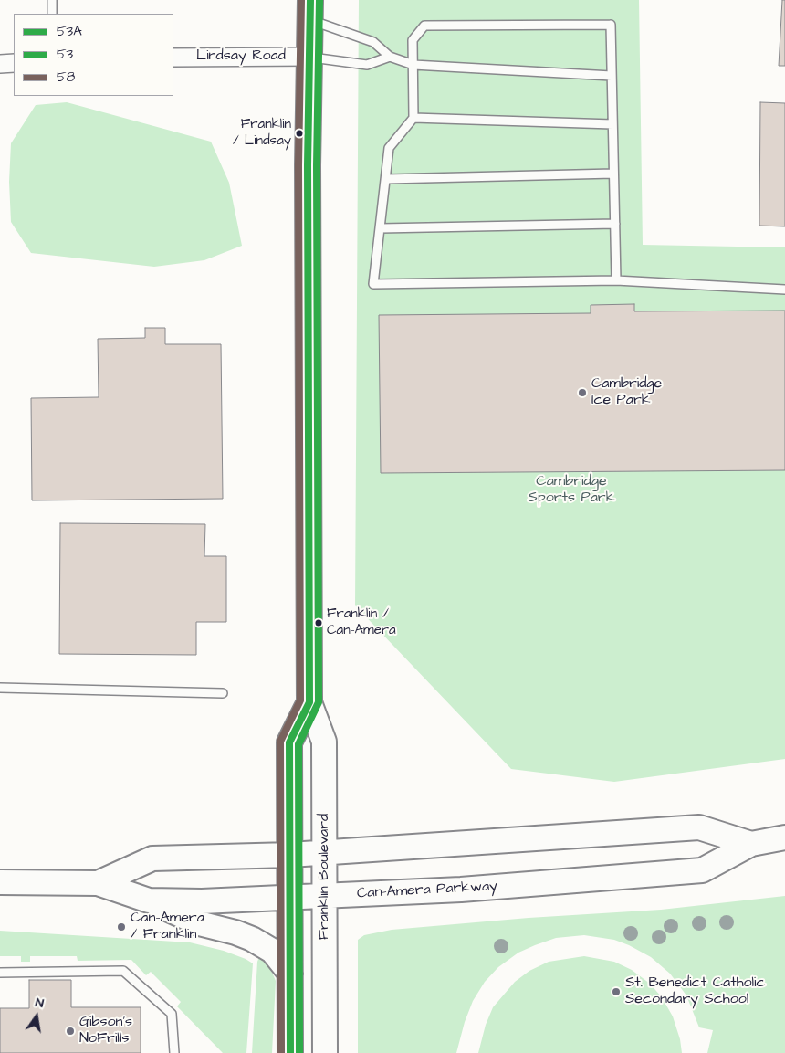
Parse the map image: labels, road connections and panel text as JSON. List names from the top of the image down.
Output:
{
  "streets": {
    "main road": ["Franklin Boulevard", "Can-Amera Parkway"],
    "street": ["Lindsay Road"]
  },
  "crossings": [
    ["Lindsay Road", "Franklin Boulevard"],
    ["Franklin Boulevard", "Can-Amera Parkway"]
  ],
  "parks": ["Cambridge Sports Park"],
  "places": [
    "Franklin / Lindsay",
    "Cambridge Ice Park",
    "Franklin / Can-Amera",
    "Can-Amera / Franklin",
    "St. Benedict Catholic Secondary School",
    "Gibson's NoFrills"
  ],
  "lines": ["transit line 53A", "transit line 53", "transit line 58"],
  "legend": ["53A", "53", "58"],
  "north": "top"
}
